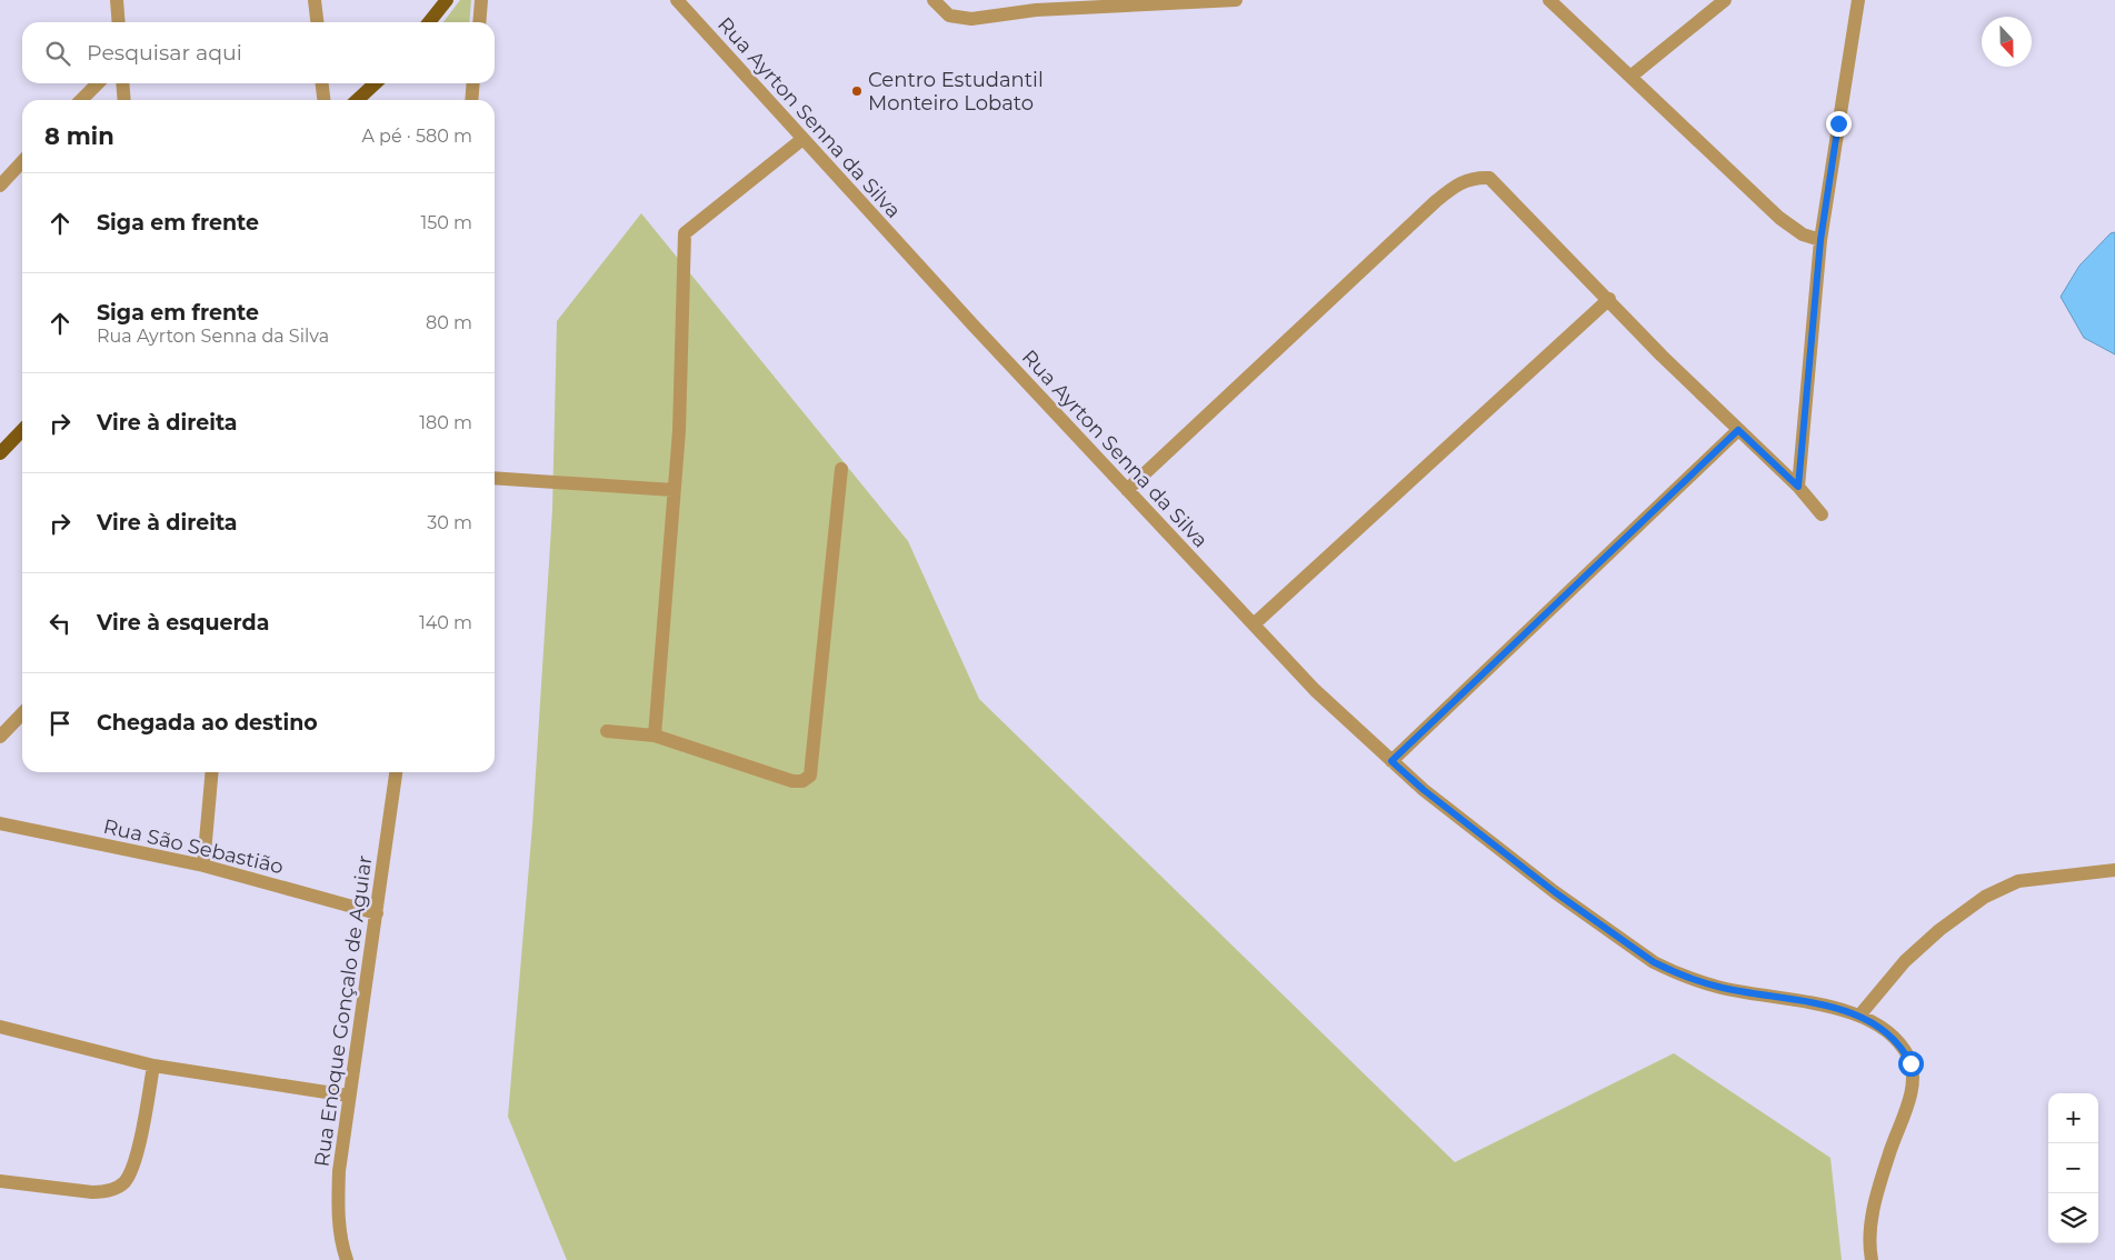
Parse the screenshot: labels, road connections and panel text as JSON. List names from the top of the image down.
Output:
{
  "streets": {
    "street": ["Rua Ayrton Senna da Silva", "Rua São Sebastião", "Rua Enoque Gonçalo de Aguiar"]
  },
  "crossings": [
    ["Rua São Sebastião", "Rua Enoque Gonçalo de Aguiar"]
  ],
  "places": ["Centro Estudantil Monteiro Lobato"],
  "north": "bottom",
  "page": {
    "search": "Pesquisar aqui",
    "heading": ["8 min", "A pé · 580 m"],
    "list": [
      ["Siga em frente", "150 m"],
      ["Siga em frente", "Rua Ayrton Senna da Silva", "80 m"],
      ["Vire à direita", "180 m"],
      ["Vire à direita", "30 m"],
      ["Vire à esquerda", "140 m"],
      "Chegada ao destino"
    ],
    "map_buttons": ["+", "−"]
  }
}
